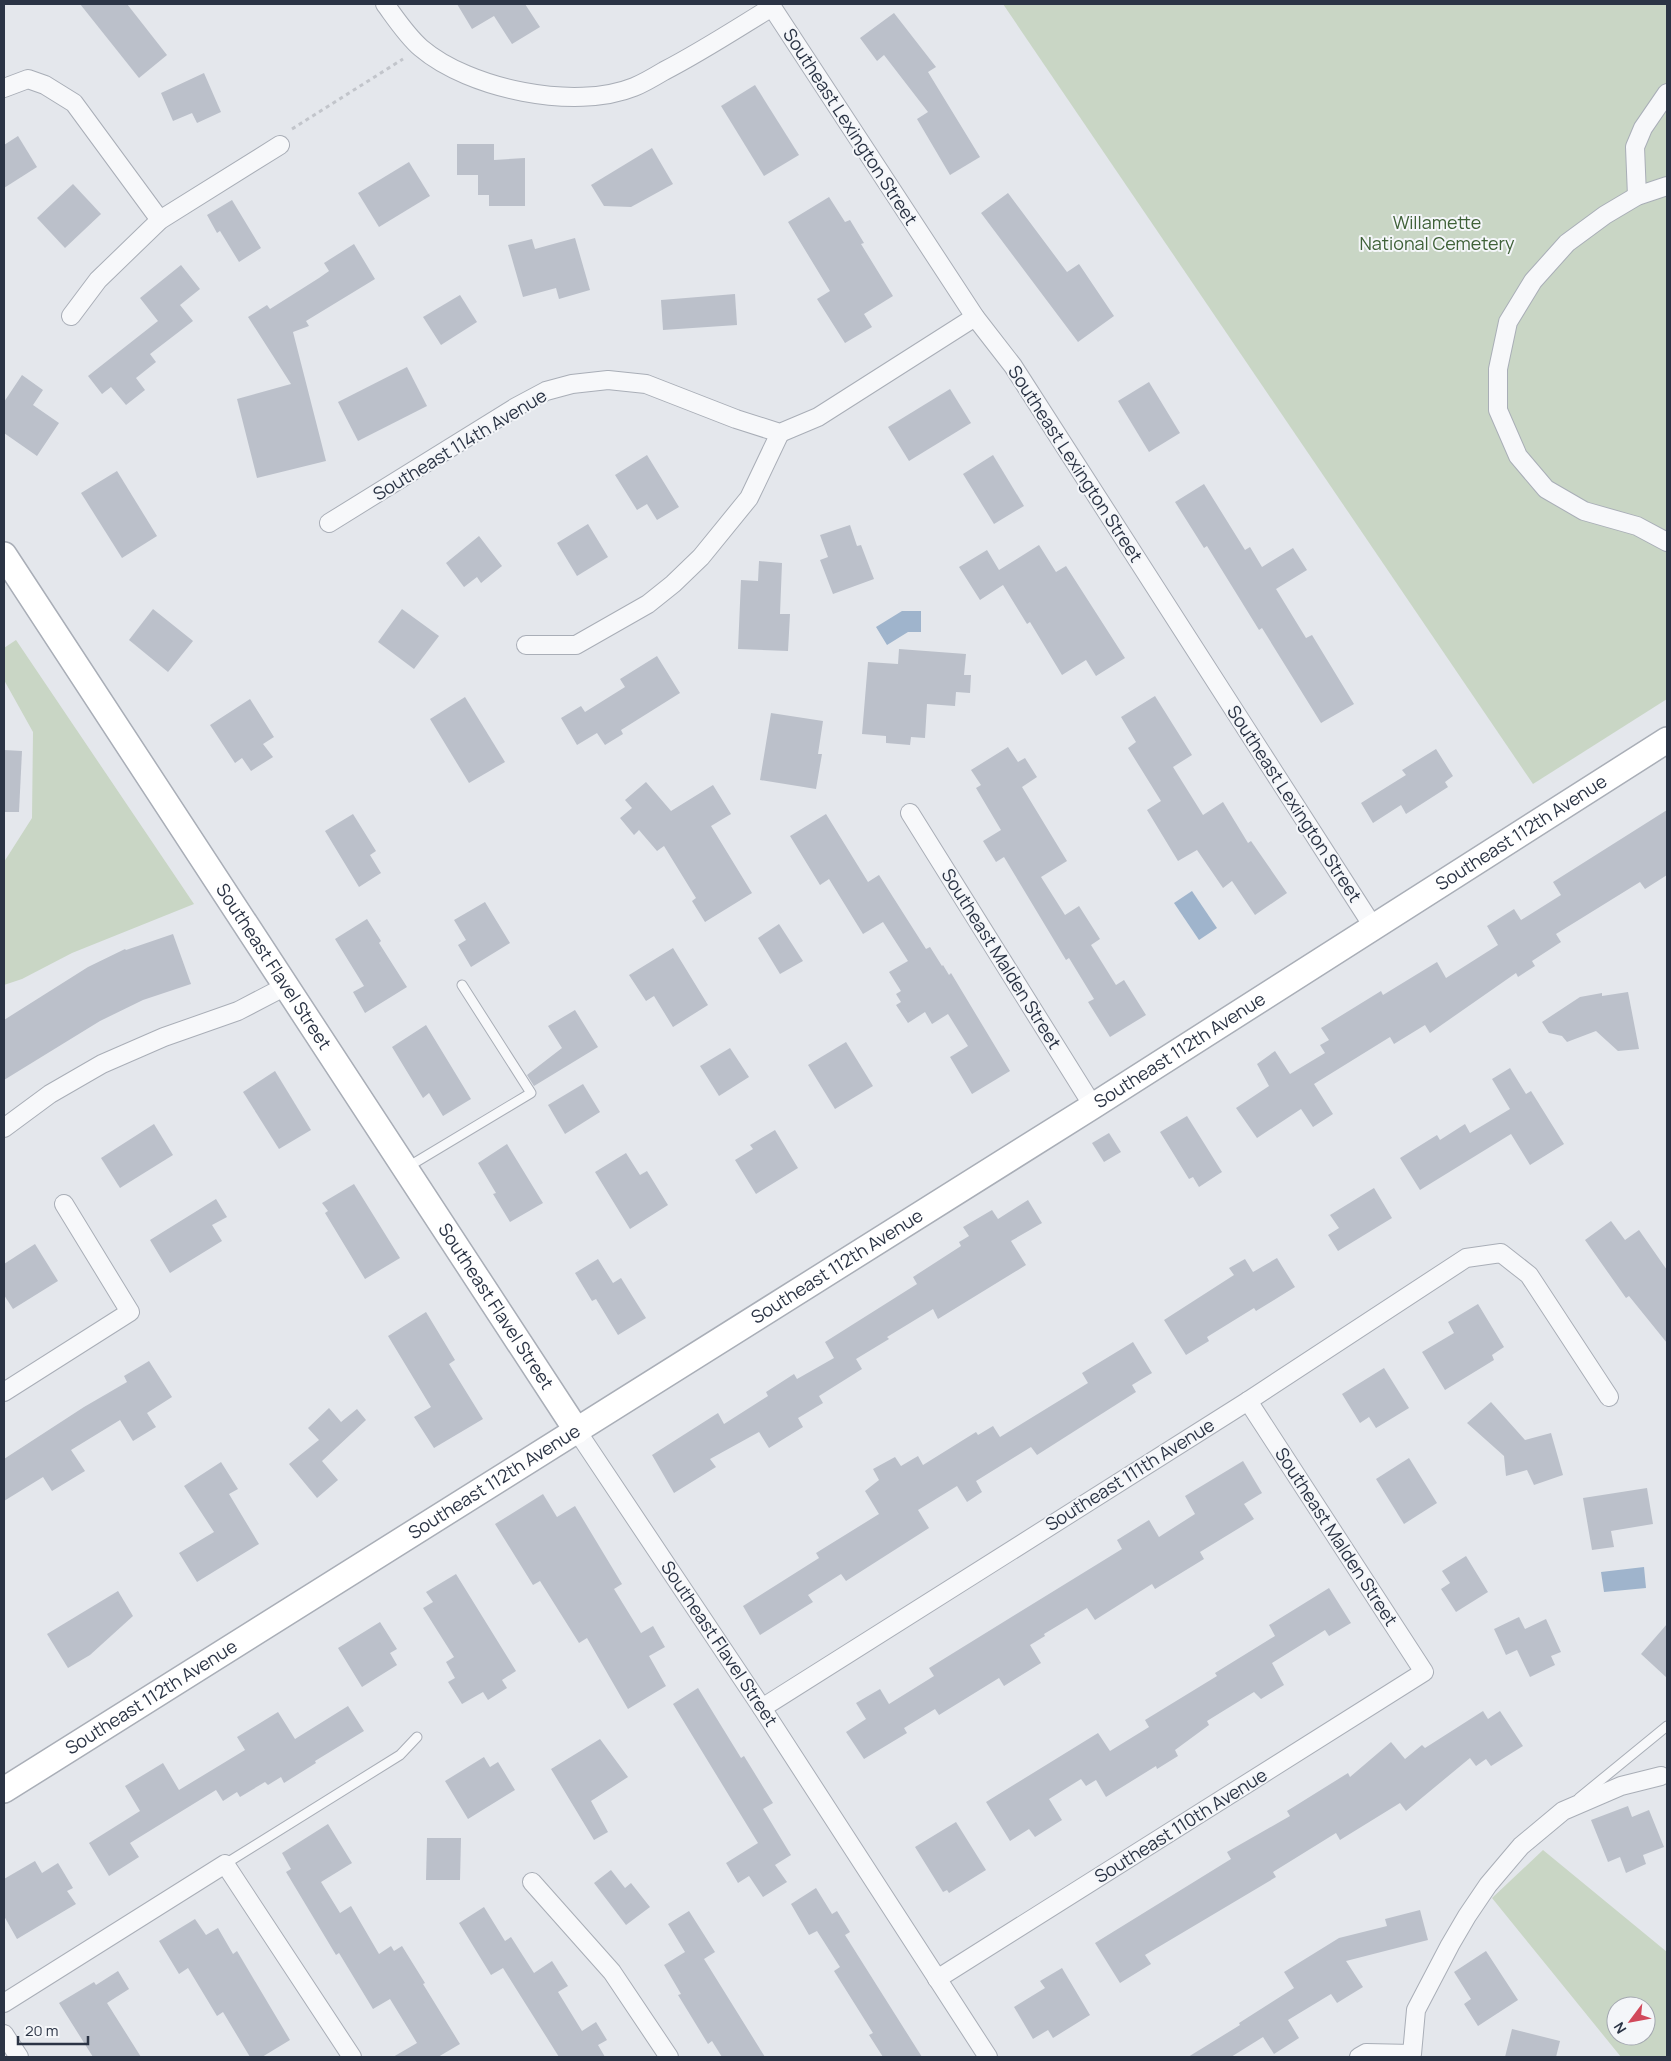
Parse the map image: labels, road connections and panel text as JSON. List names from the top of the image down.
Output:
{
  "streets": {
    "main road": ["Southeast 112th Avenue", "Southeast Flavel Street"],
    "street": [
      "Southeast Lexington Street",
      "Southeast 114th Avenue",
      "Southeast Malden Street",
      "Southeast 111th Avenue",
      "Southeast 110th Avenue"
    ]
  },
  "crossings": [
    ["Southeast Lexington Street", "Southeast 112th Avenue"],
    ["Southeast 112th Avenue", "Southeast Malden Street"],
    ["Southeast 112th Avenue", "Southeast Flavel Street"],
    ["Southeast Malden Street", "Southeast 111th Avenue"],
    ["Southeast Malden Street", "Southeast 110th Avenue"],
    ["Southeast Flavel Street", "Southeast 111th Avenue"],
    ["Southeast Flavel Street", "Southeast 110th Avenue"]
  ],
  "parks": ["Willamette National Cemetery"],
  "scale_bar": "20 m",
  "north": "bottom left"
}
